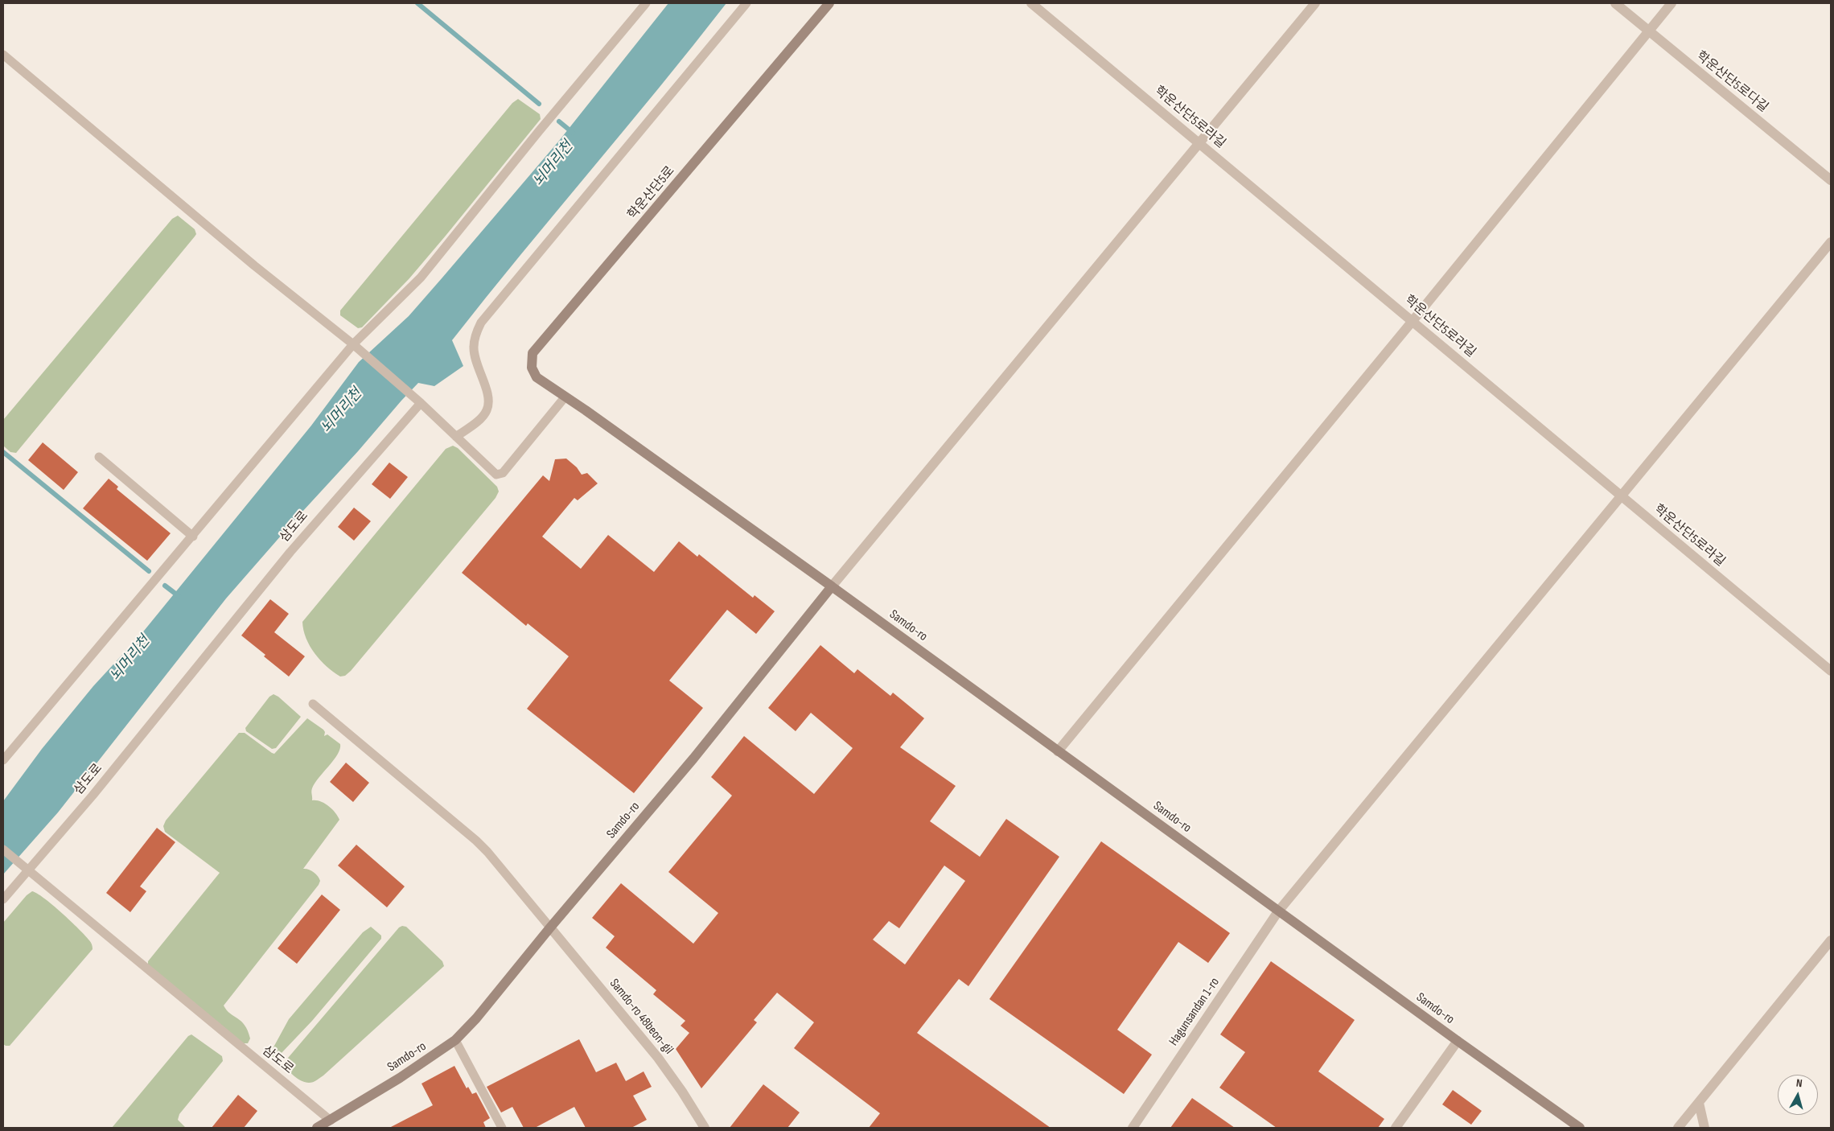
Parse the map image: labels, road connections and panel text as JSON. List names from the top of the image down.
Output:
{
  "streets": {
    "street": [
      "학운산단5로다길",
      "학운산단5로라길",
      "학운산단5로",
      "Samdo-ro",
      "Hagunsandan 1-ro",
      "Samdo-ro 48beon-gil"
    ],
    "lane": ["삼도로"]
  },
  "crossings": [
    ["학운산단5로라길", "Hagunsandan 1-ro"],
    ["학운산단5로", "Samdo-ro"],
    ["삼도로", "Samdo-ro"],
    ["Samdo-ro", "Hagunsandan 1-ro"],
    ["Samdo-ro", "Samdo-ro 48beon-gil"]
  ],
  "water": ["뇌머리천"],
  "north": "top"
}
